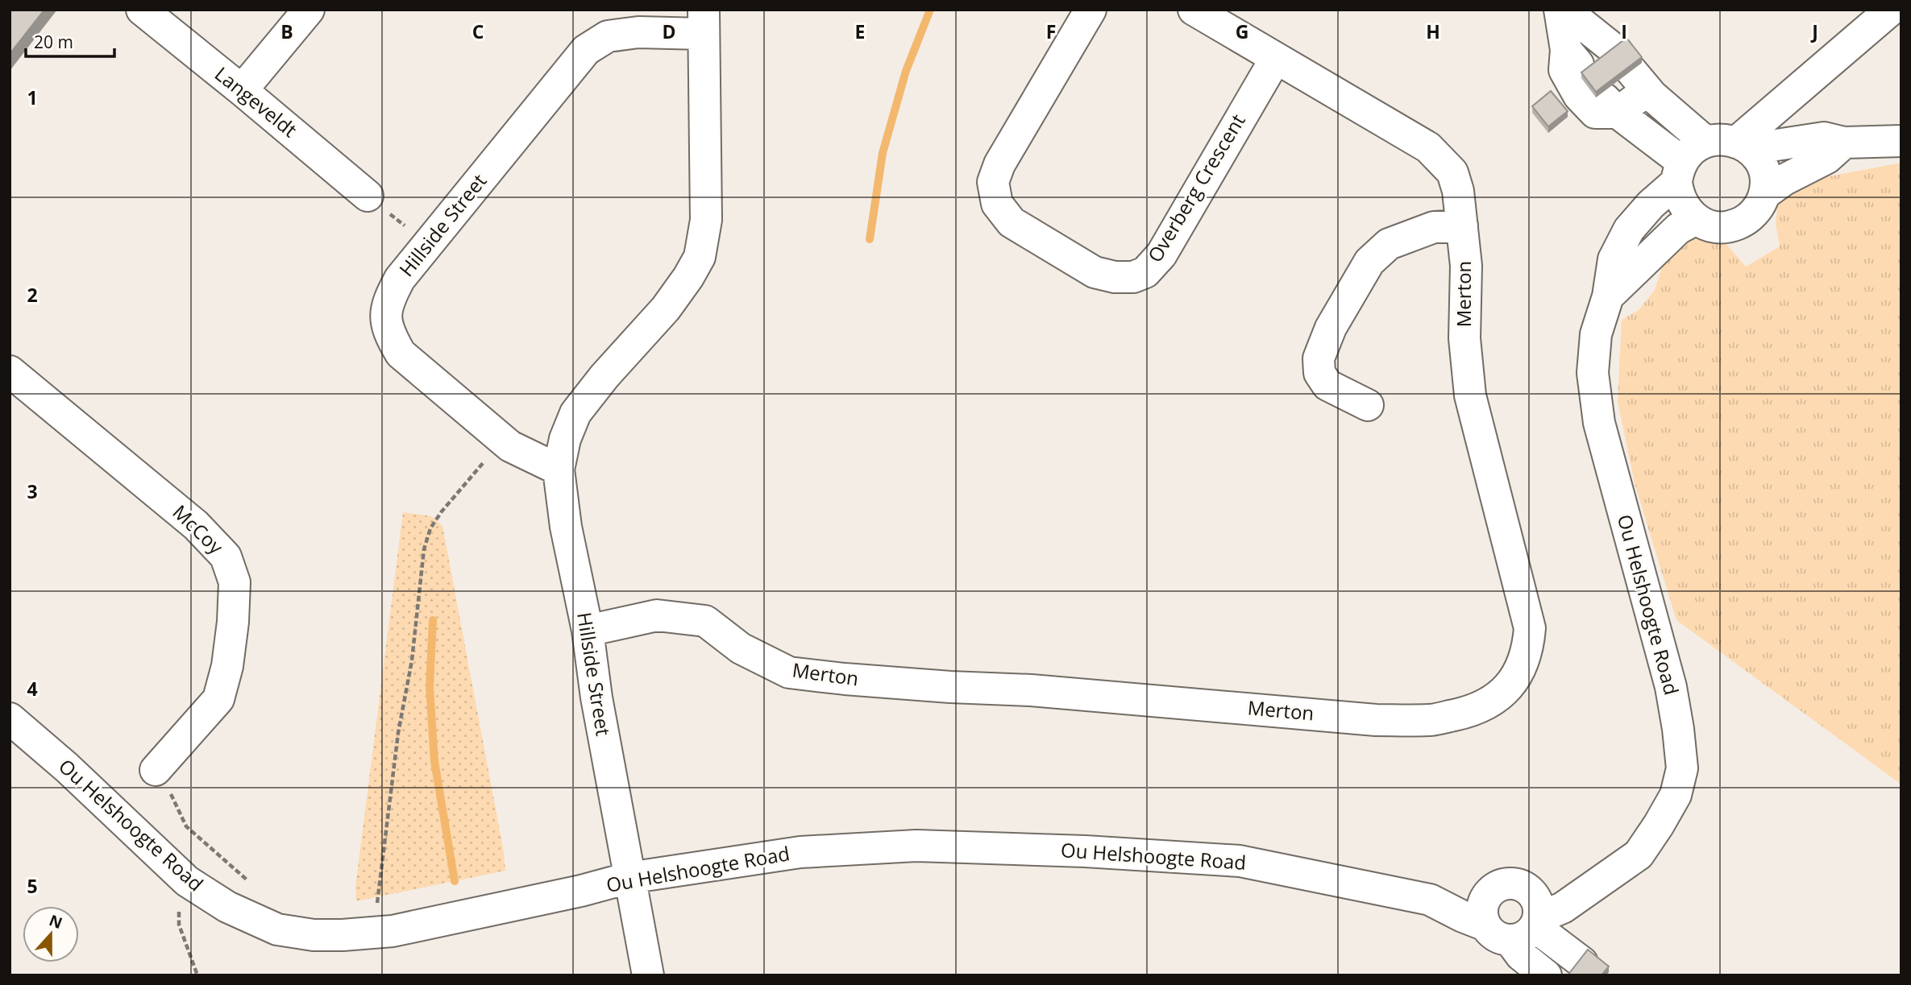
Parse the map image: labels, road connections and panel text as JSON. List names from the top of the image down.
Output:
{
  "streets": {
    "street": [
      "Langeveldt",
      "Overberg Crescent",
      "Hillside Street",
      "Merton",
      "McCoy",
      "Ou Helshoogte Road"
    ]
  },
  "crossings": [
    ["Overberg Crescent", "Merton"],
    ["Hillside Street", "Merton"],
    ["Hillside Street", "Ou Helshoogte Road"]
  ],
  "scale_bar": "20 m",
  "north": "top",
  "grid": {
    "columns": [
      "B",
      "C",
      "D",
      "E",
      "F",
      "G",
      "H",
      "I",
      "J"
    ],
    "rows": [
      "1",
      "2",
      "3",
      "4",
      "5"
    ]
  }
}
